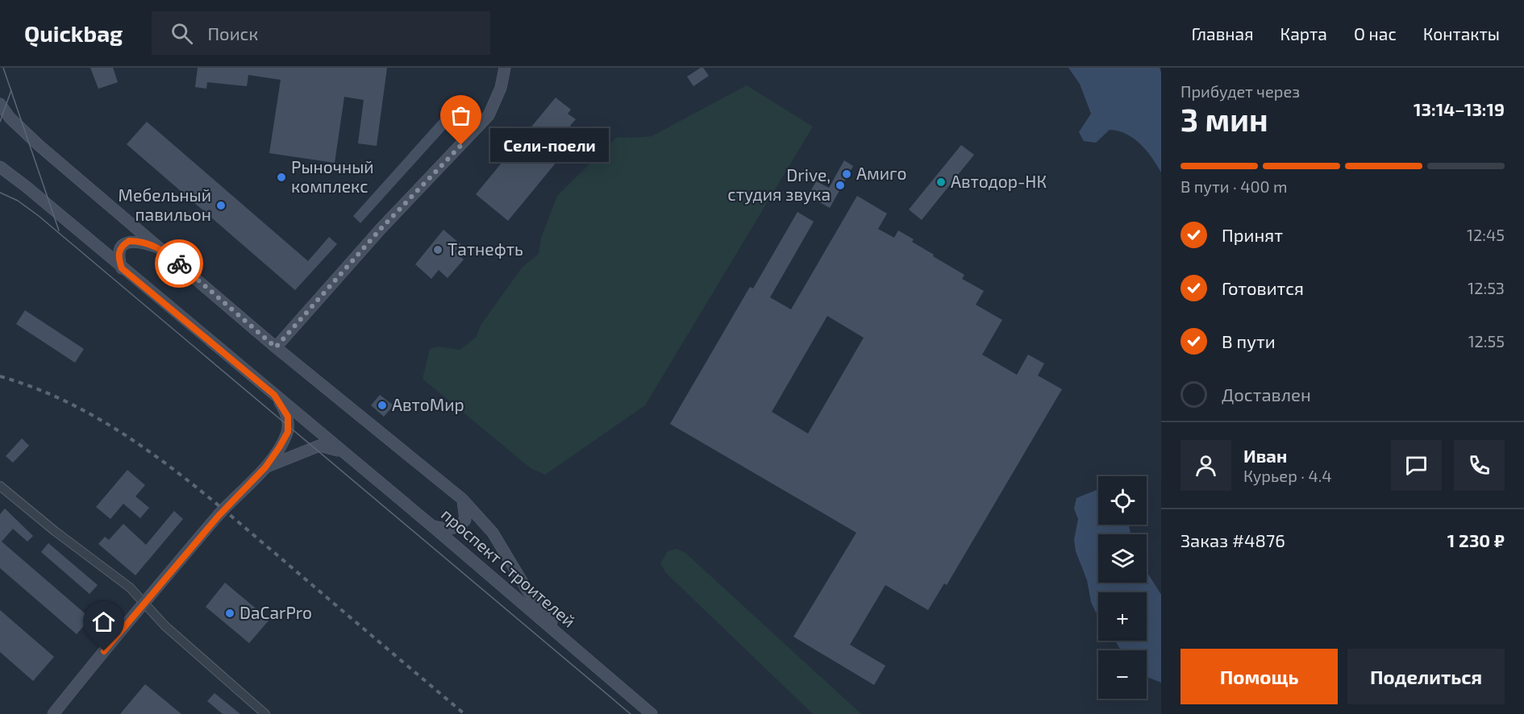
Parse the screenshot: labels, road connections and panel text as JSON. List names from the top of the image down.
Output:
{
  "streets": {
    "main road": ["проспект Строителей"]
  },
  "places": [
    "Сели-поели",
    "Амиго",
    "Рыночный комплекс",
    "Автодор-НК",
    "Drive, студия звука",
    "Мебельный павильон",
    "Татнефть",
    "АвтоМир",
    "DaCarPro"
  ],
  "page": {
    "header": "Quickbag",
    "search": "Поиск",
    "nav": [
      "Главная",
      "Карта",
      "О нас",
      "Контакты"
    ],
    "heading": ["3 мин", "Прибудет через", "13:14–13:19"],
    "panel": [
      "Иван",
      "Курьер · 4.4",
      "Заказ #4876",
      "1 230 ₽"
    ],
    "bubble": "Сели-поели",
    "bar": "В пути · 400 m",
    "list": [
      ["Принят", "12:45"],
      ["Готовится", "12:53"],
      ["В пути", "12:55"],
      "Доставлен"
    ],
    "map_buttons": ["+", "−"],
    "buttons": ["Помощь", "Поделиться"]
  }
}
